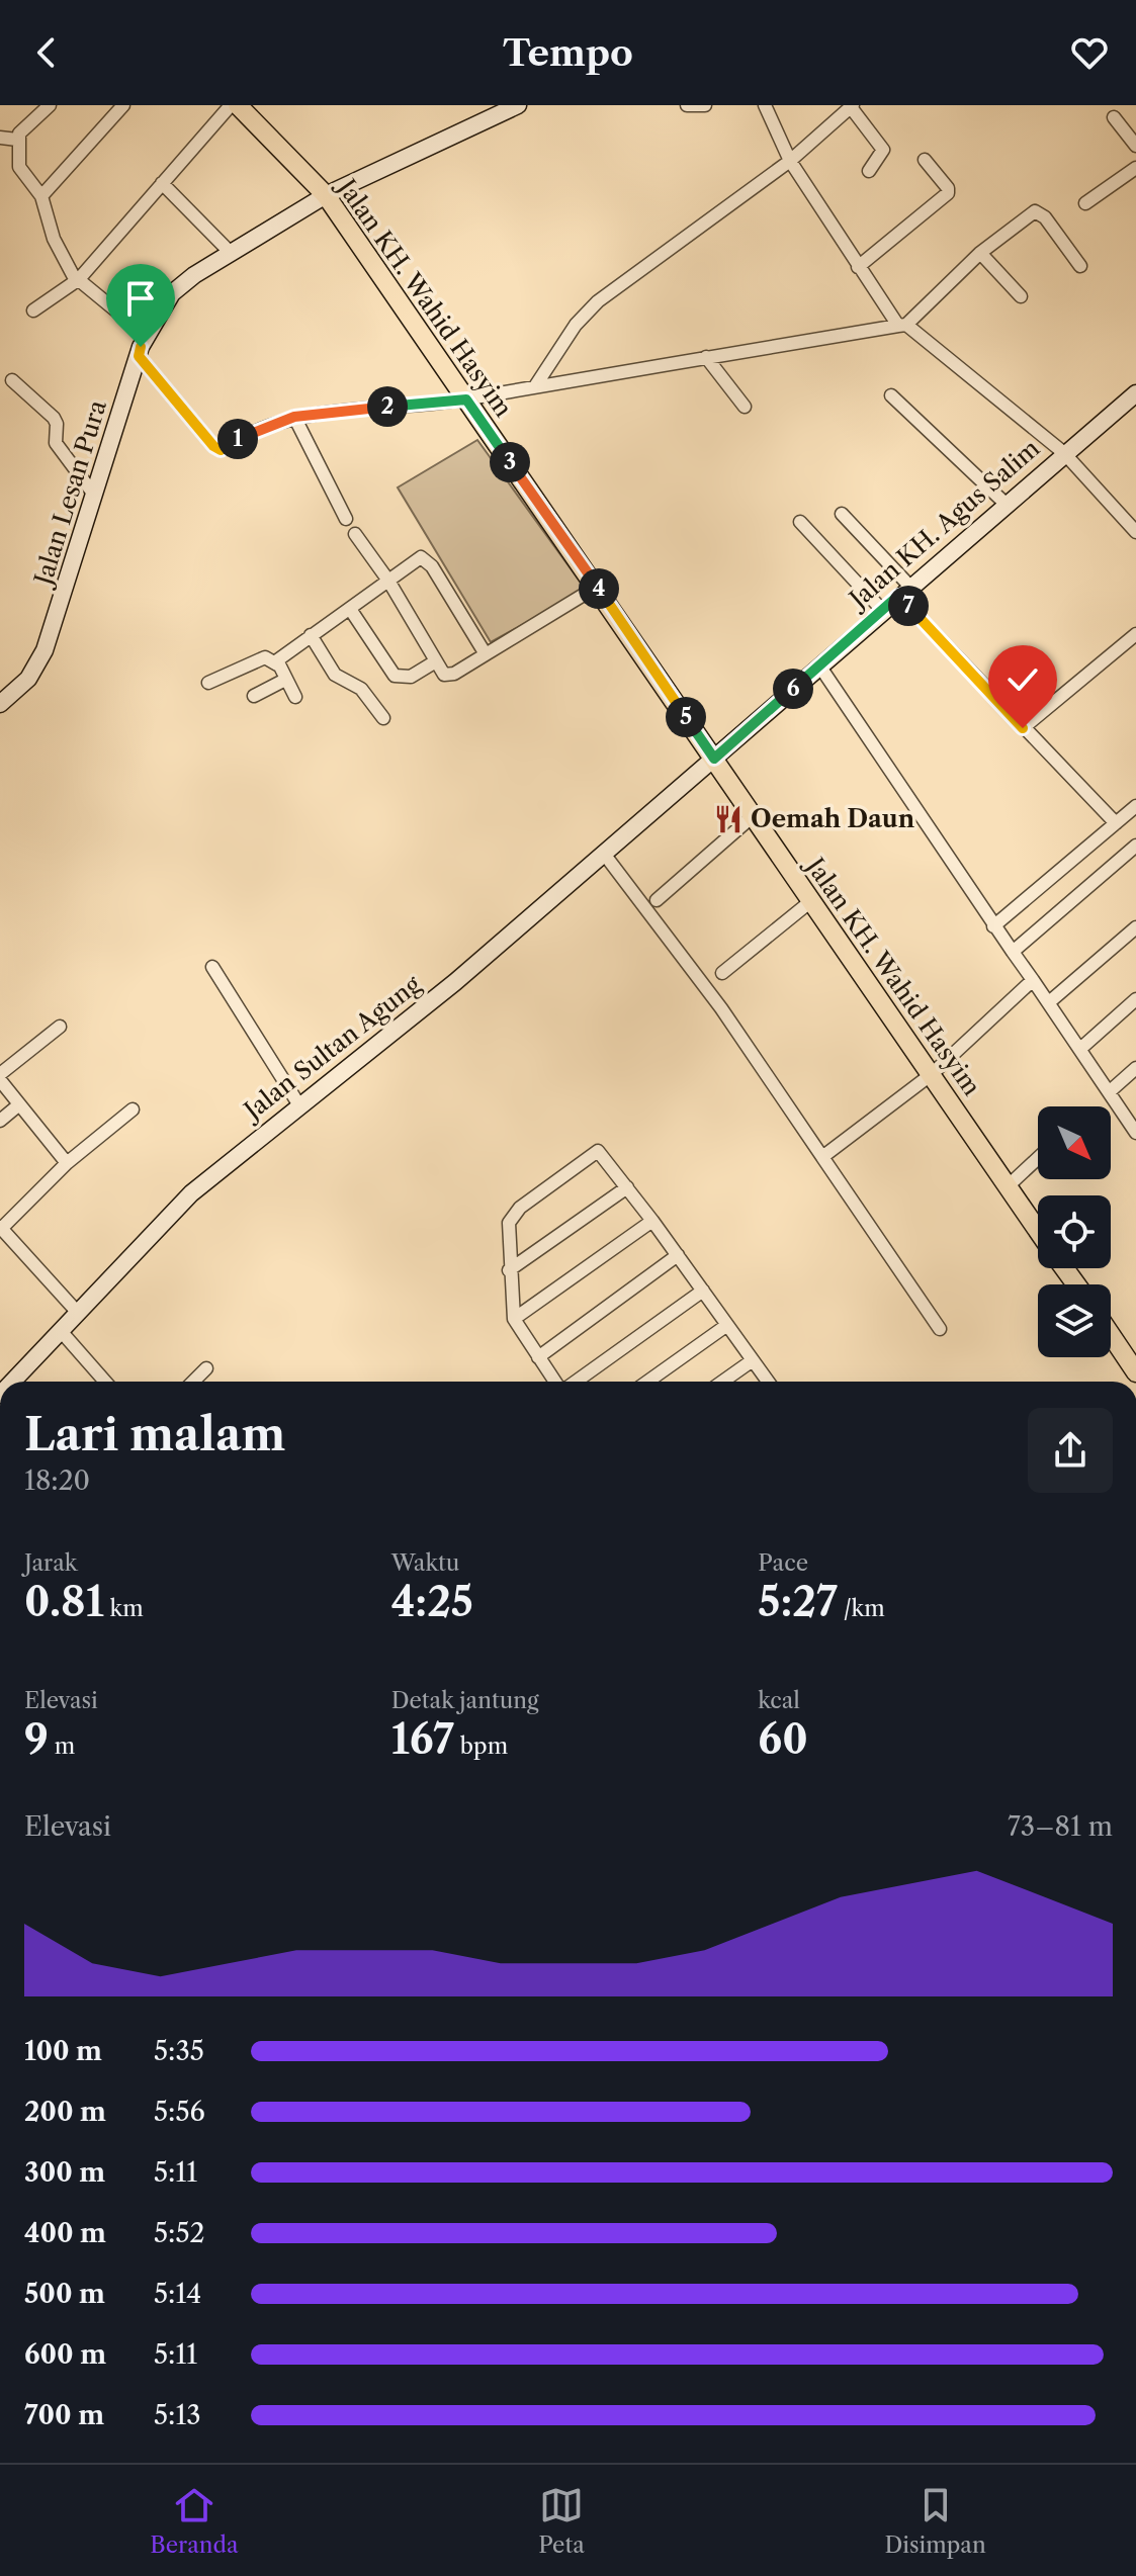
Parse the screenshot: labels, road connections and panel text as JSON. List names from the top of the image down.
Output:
{
  "streets": {
    "main road": ["Jalan KH. Wahid Hasyim"],
    "street": ["Jalan Lesan Pura", "Jalan KH. Agus Salim", "Jalan Sultan Agung"]
  },
  "crossings": [
    ["Jalan KH. Wahid Hasyim", "Jalan Lesan Pura"],
    ["Jalan KH. Wahid Hasyim", "Jalan KH. Agus Salim"],
    ["Jalan KH. Wahid Hasyim", "Jalan Sultan Agung"],
    ["Jalan KH. Agus Salim", "Jalan Sultan Agung"]
  ],
  "places": {
    "restaurant": ["Oemah Daun"]
  },
  "north": "bottom right",
  "page": {
    "header": "Tempo",
    "pins": [
      "2",
      "1",
      "3",
      "4",
      "7",
      "6",
      "5"
    ],
    "heading": ["Lari malam", "18:20"],
    "stats": [
      ["Jarak", "0.81 km"],
      ["Waktu", "4:25"],
      ["Pace", "5:27 /km"],
      ["Elevasi", "9 m"],
      ["Detak jantung", "167 bpm"],
      ["kcal", "60"]
    ],
    "chart": ["Elevasi", "73–81 m"],
    "list": [
      {
        "name": "100 m",
        "note": "5:35"
      },
      {
        "name": "200 m",
        "note": "5:56"
      },
      {
        "name": "300 m",
        "note": "5:11"
      },
      {
        "name": "400 m",
        "note": "5:52"
      },
      {
        "name": "500 m",
        "note": "5:14"
      },
      {
        "name": "600 m",
        "note": "5:11"
      },
      {
        "name": "700 m",
        "note": "5:13"
      }
    ],
    "tabs": ["Beranda", "Peta", "Disimpan"]
  }
}
